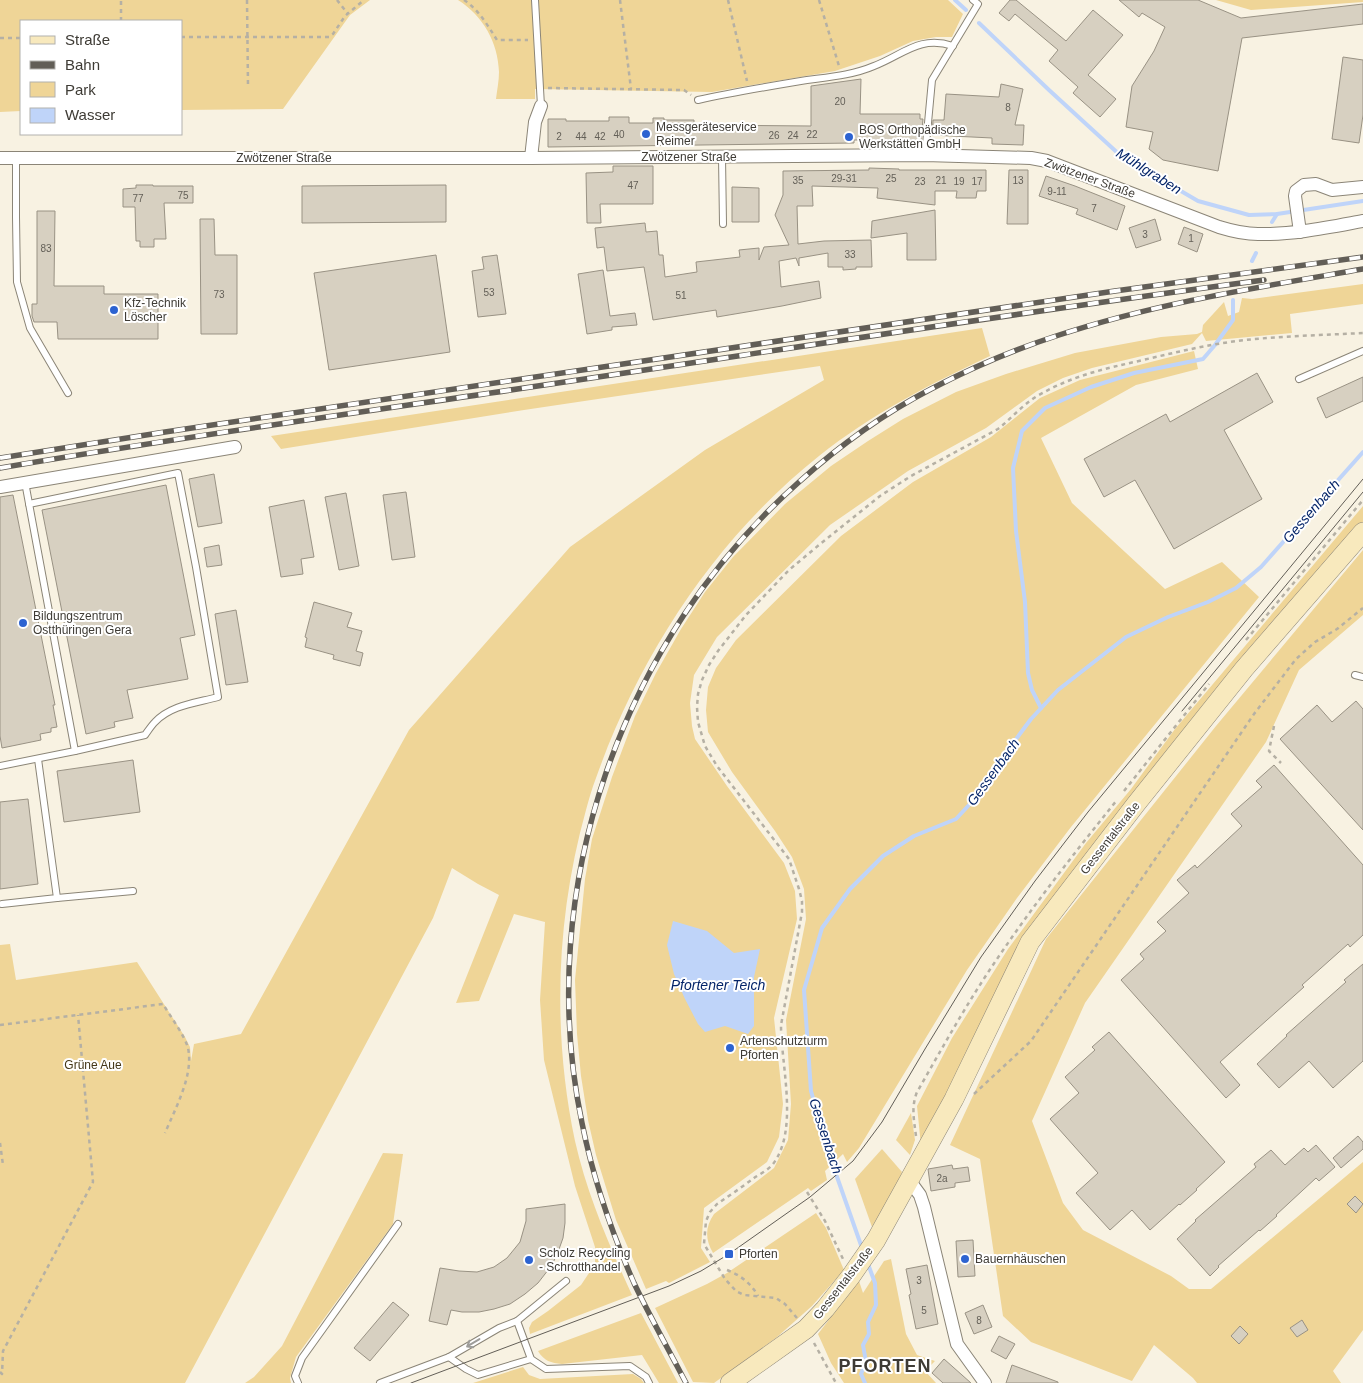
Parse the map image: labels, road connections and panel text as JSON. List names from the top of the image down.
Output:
{
  "streets": {
    "main road": ["Gessentalstraße"],
    "street": ["Zwötzener Straße"]
  },
  "districts": ["PFORTEN"],
  "water": ["Mühlgraben", "Gessenbach", "Pfortener Teich"],
  "parks": ["Grüne Aue"],
  "places": {
    "other": [
      "Messgeräteservice Reimer",
      "BOS Orthopädische Werkstätten GmbH",
      "Kfz-Technik Löscher",
      "Bildungszentrum Ostthüringen Gera",
      "Artenschutzturm Pforten",
      "Bauernhäuschen",
      "Scholz Recycling - Schrotthandel"
    ],
    "transit": ["Pforten"]
  },
  "house_numbers": [
    "20",
    "8",
    "40",
    "22",
    "26",
    "24",
    "2",
    "44",
    "42",
    "29-31",
    "25",
    "35",
    "21",
    "13",
    "23",
    "19",
    "17",
    "47",
    "9-11",
    "75",
    "77",
    "7",
    "3",
    "1",
    "83",
    "33",
    "53",
    "73",
    "51",
    "2a",
    "3",
    "5",
    "8"
  ],
  "legend": [
    "Straße",
    "Bahn",
    "Park",
    "Wasser"
  ]
}
